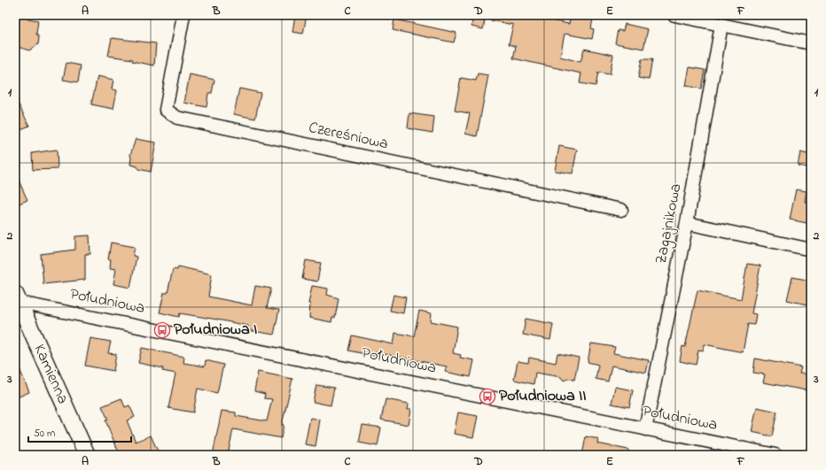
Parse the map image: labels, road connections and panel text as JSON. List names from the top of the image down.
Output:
{
  "streets": {
    "street": [
      "Czereśniowa",
      "Zagajnikowa",
      "Południowa",
      "Kamienna"
    ]
  },
  "crossings": [
    ["Zagajnikowa", "Południowa"],
    ["Południowa", "Kamienna"]
  ],
  "places": {
    "bus stop": ["Południowa I", "Południowa II"]
  },
  "scale_bar": "50 m",
  "grid": {
    "columns": [
      "A",
      "B",
      "C",
      "D",
      "E",
      "F"
    ],
    "rows": ["1", "2", "3"]
  }
}
